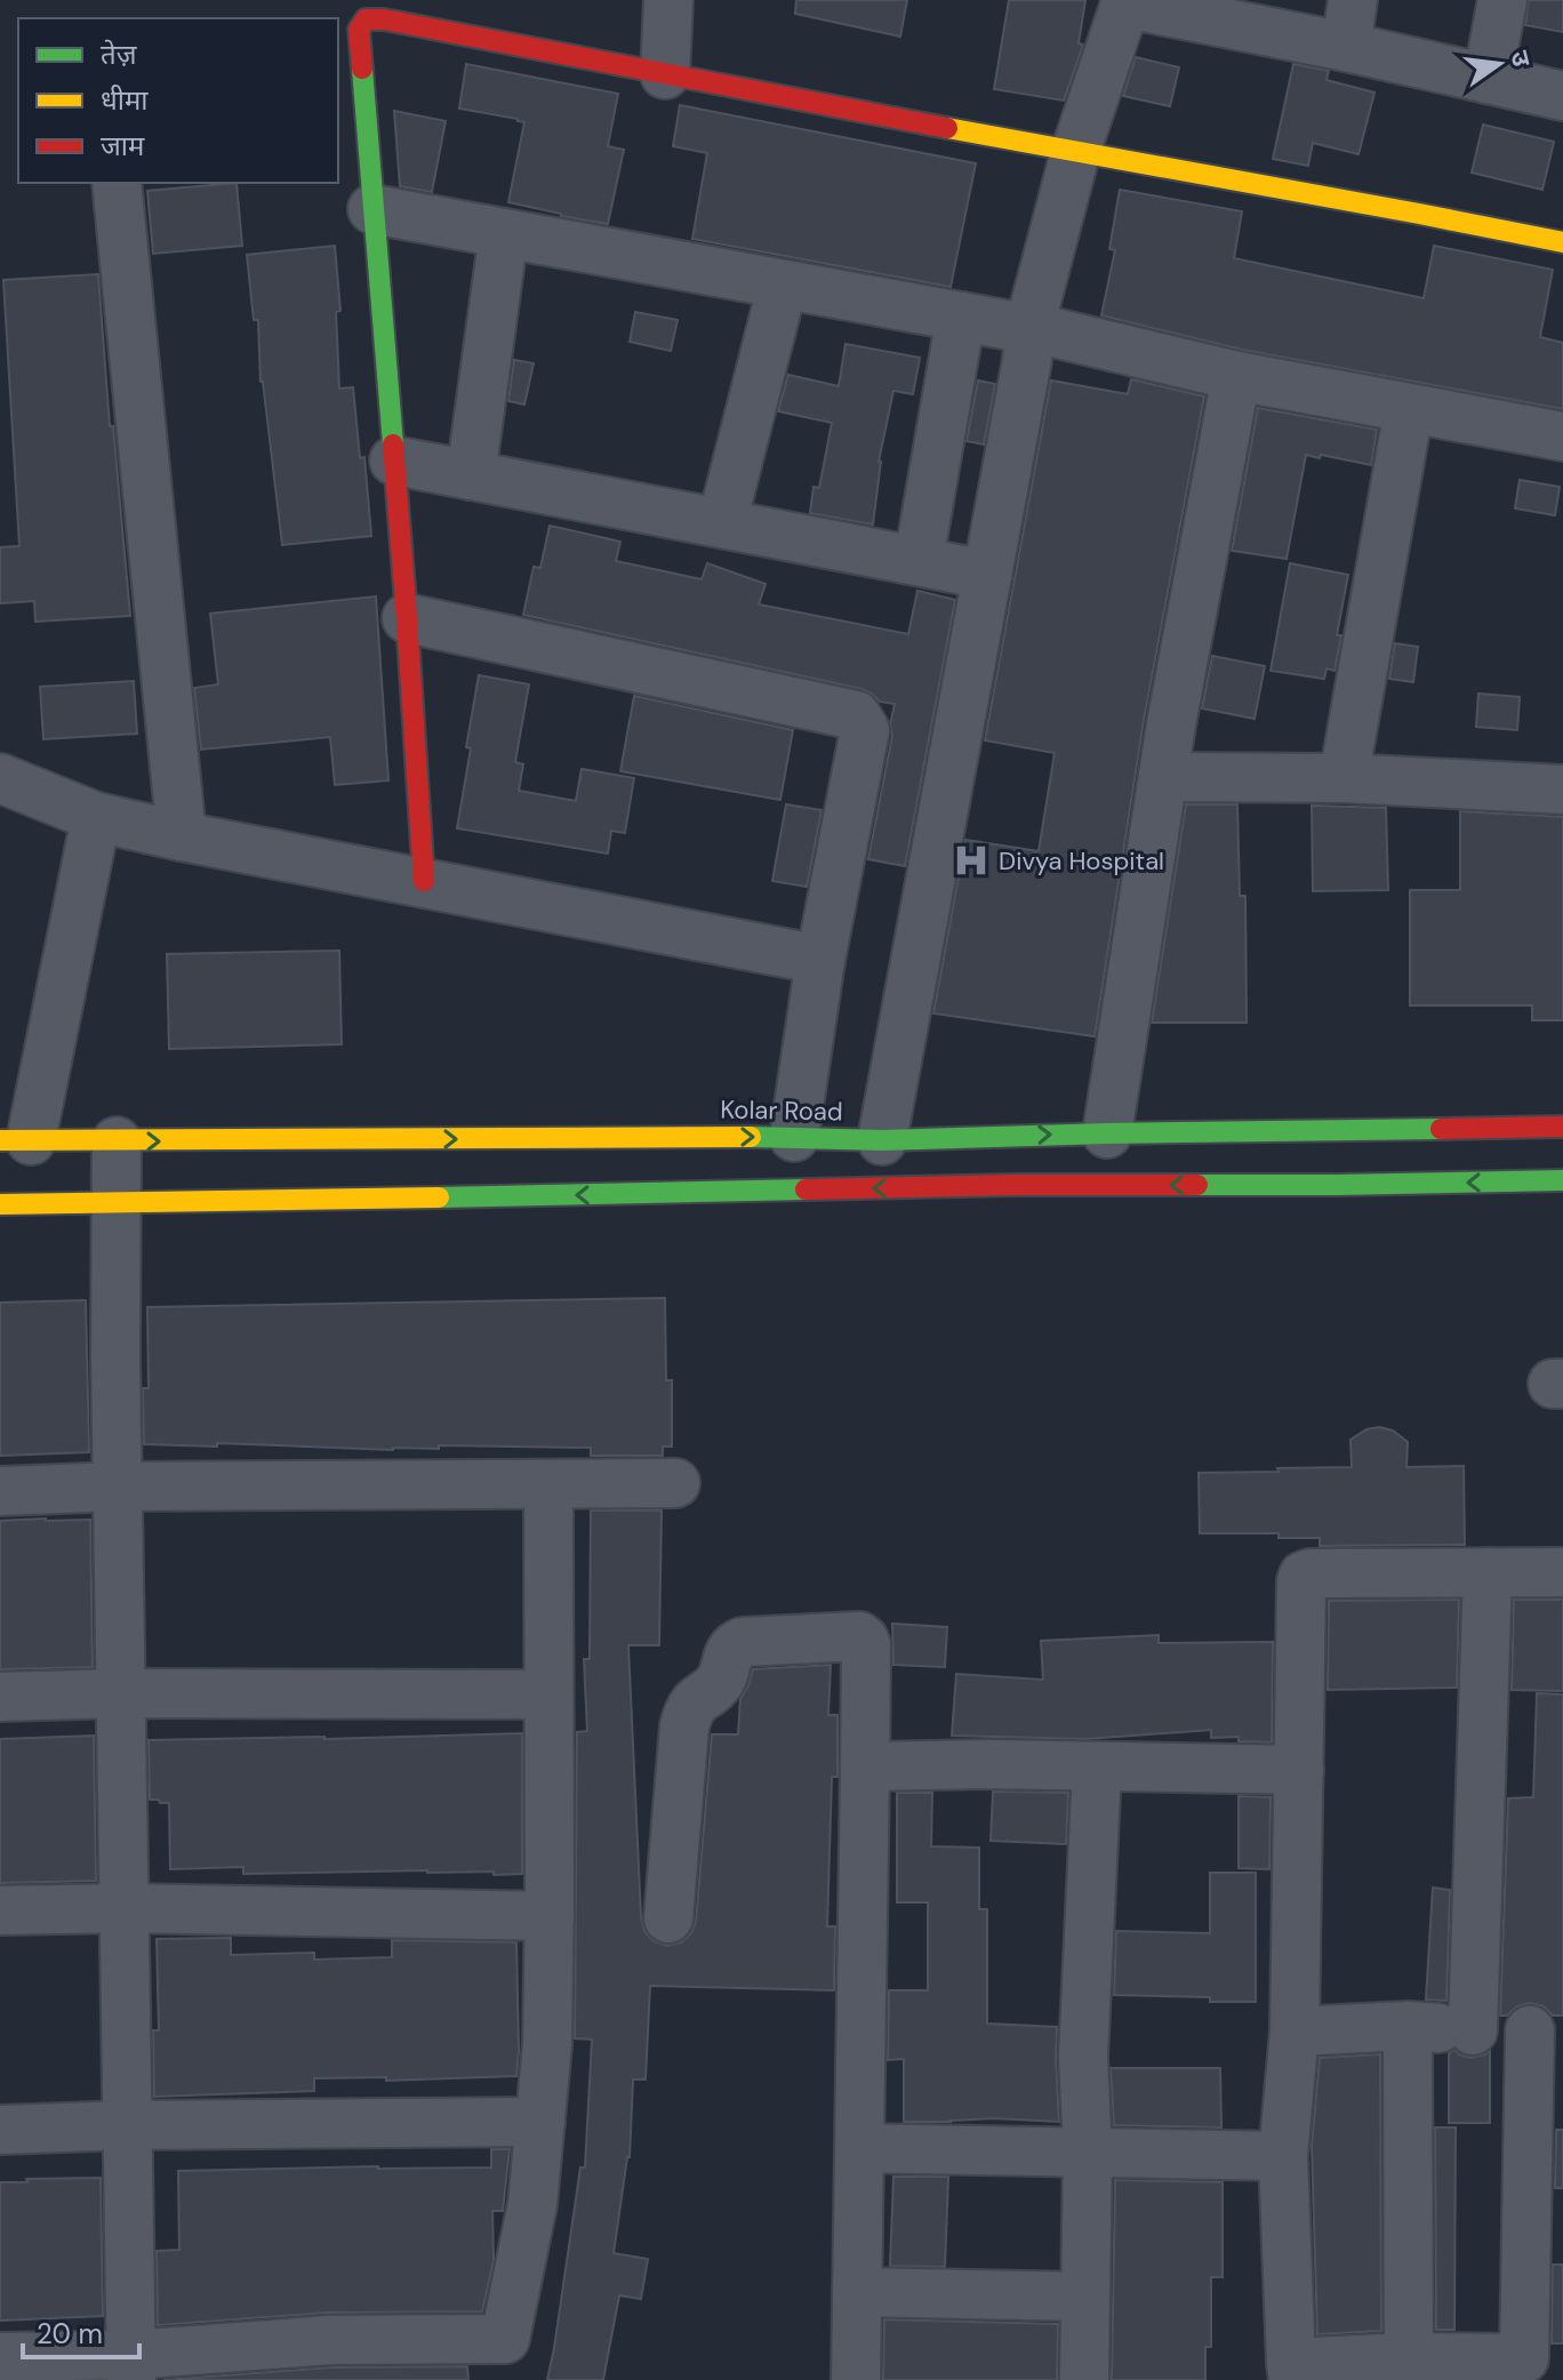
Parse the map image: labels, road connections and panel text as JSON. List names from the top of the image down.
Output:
{
  "streets": {
    "main road": ["Kolar Road"]
  },
  "places": {
    "hospital": ["Divya Hospital"]
  },
  "legend": ["तेज़", "धीमा", "जाम"],
  "scale_bar": "20 m",
  "north": "right"
}
